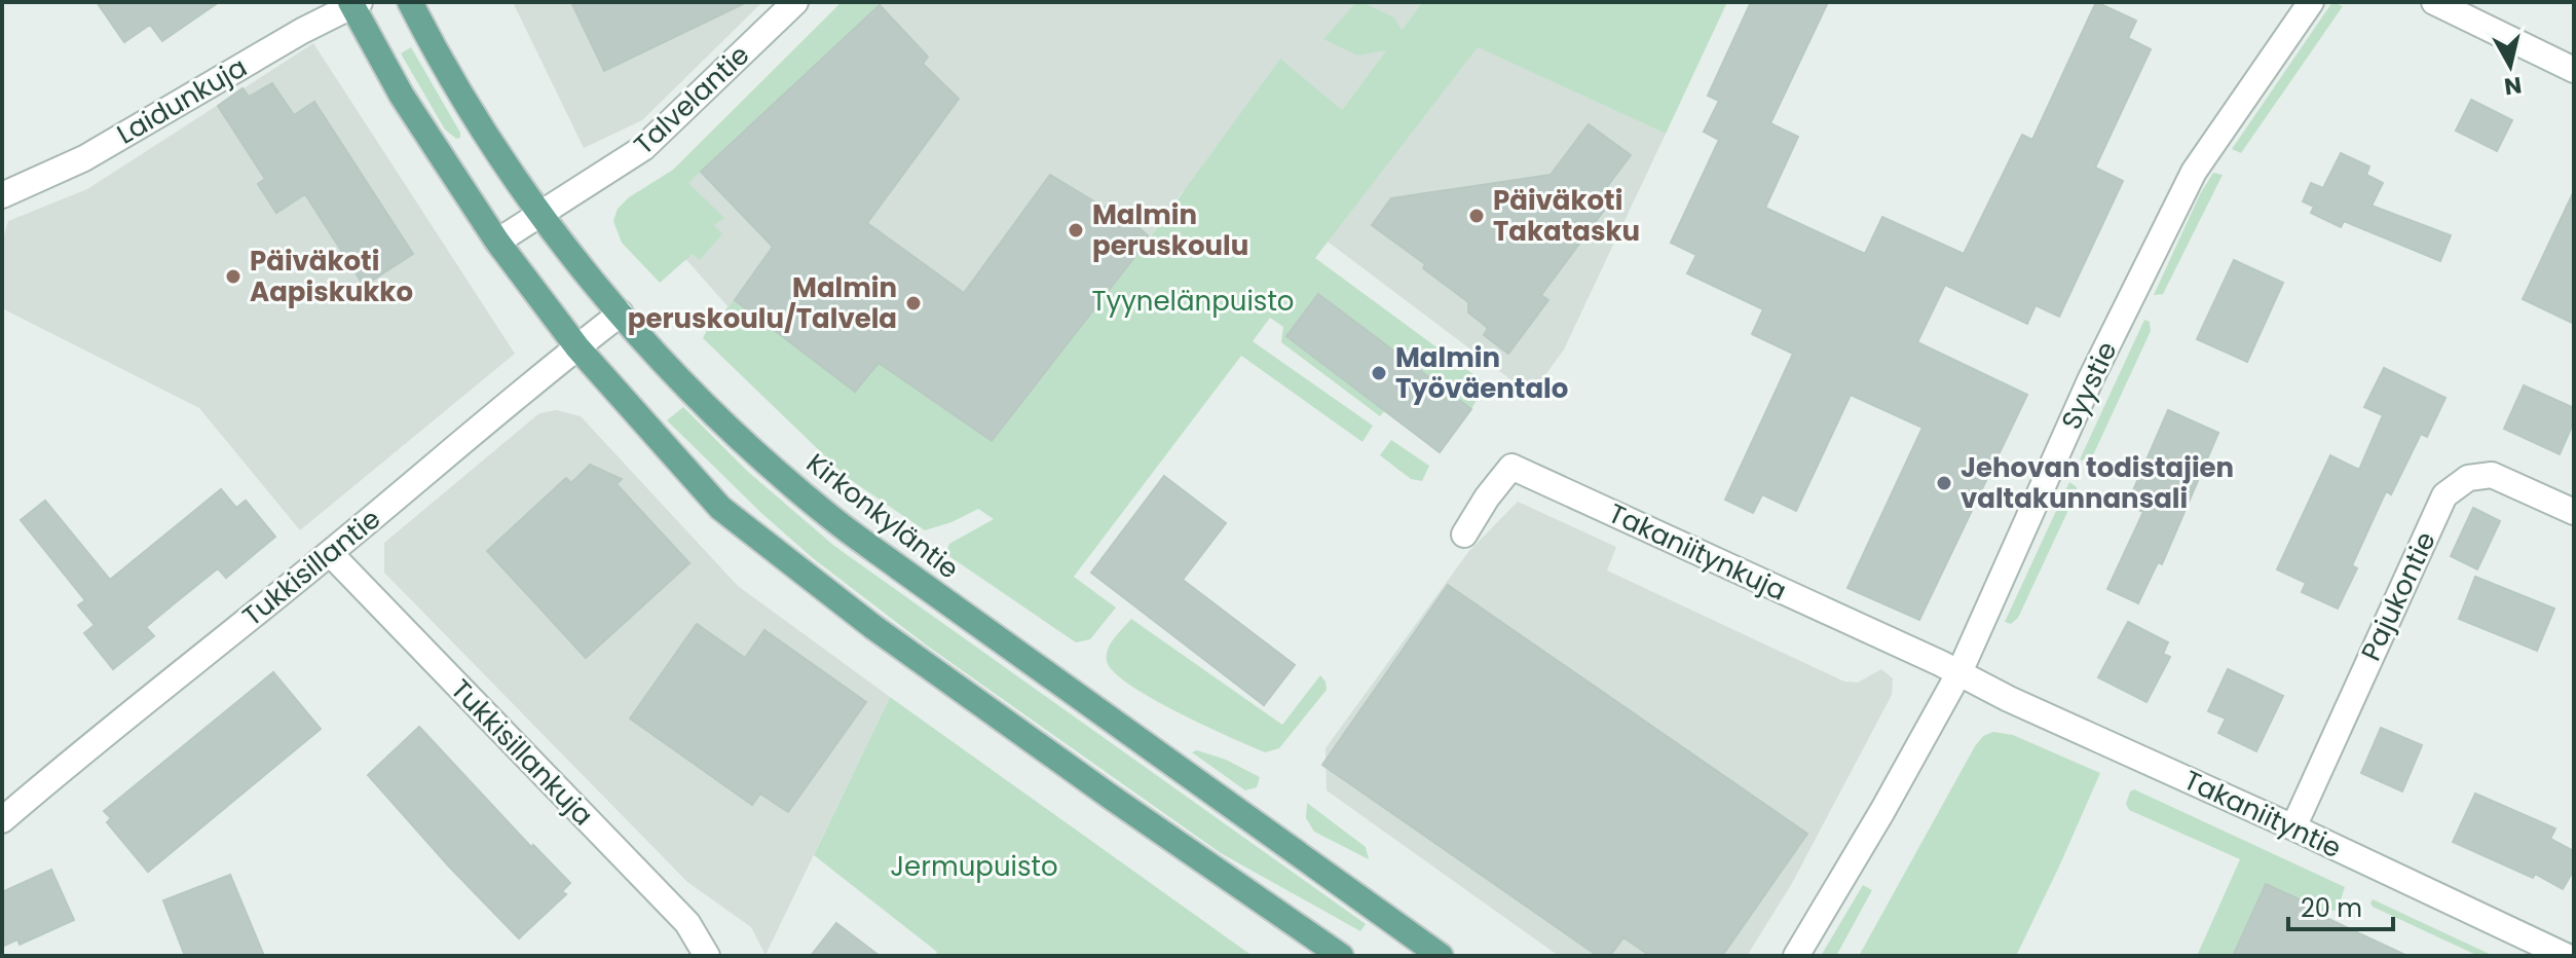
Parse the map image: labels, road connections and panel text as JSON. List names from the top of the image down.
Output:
{
  "streets": {
    "main road": ["Kirkonkyläntie"],
    "street": [
      "Talvelantie",
      "Laidunkuja",
      "Syystie",
      "Takaniitynkuja",
      "Tukkisillantie",
      "Pajukontie",
      "Tukkisillankuja",
      "Takaniityntie"
    ]
  },
  "crossings": [
    ["Talvelantie", "Kirkonkyläntie"],
    ["Syystie", "Takaniitynkuja"],
    ["Syystie", "Takaniityntie"],
    ["Kirkonkyläntie", "Tukkisillantie"],
    ["Takaniitynkuja", "Takaniityntie"],
    ["Tukkisillantie", "Tukkisillankuja"],
    ["Pajukontie", "Takaniityntie"]
  ],
  "parks": ["Tyynelänpuisto", "Jermupuisto"],
  "places": [
    "Päiväkoti Takatasku",
    "Malmin peruskoulu",
    "Päiväkoti Aapiskukko",
    "Malmin peruskoulu/Talvela",
    "Malmin Työväentalo",
    "Jehovan todistajien valtakunnansali"
  ],
  "scale_bar": "20 m",
  "north": "bottom"
}
